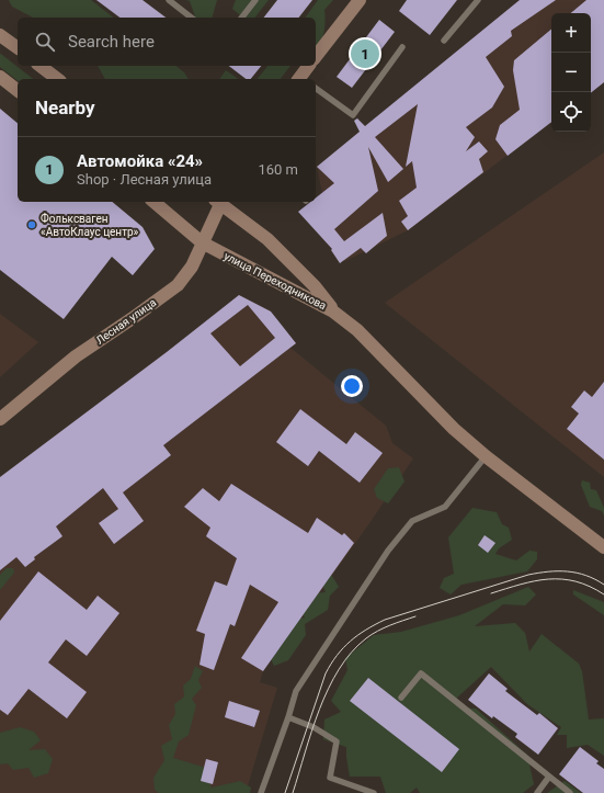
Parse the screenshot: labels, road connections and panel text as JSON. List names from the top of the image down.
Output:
{
  "streets": {
    "main road": ["улица Переходникова", "Лесная улица"]
  },
  "crossings": [
    ["улица Переходникова", "Лесная улица"]
  ],
  "places": ["Фольксваген «АвтоКлаус центр»"],
  "page": {
    "map_buttons": ["+", "−"],
    "search": "Search here",
    "pins": "1",
    "heading": "Nearby",
    "list": [
      {
        "mark": "1",
        "name": "Автомойка «24»",
        "note": "Shop · Лесная улица",
        "value": "160 m"
      }
    ]
  }
}
